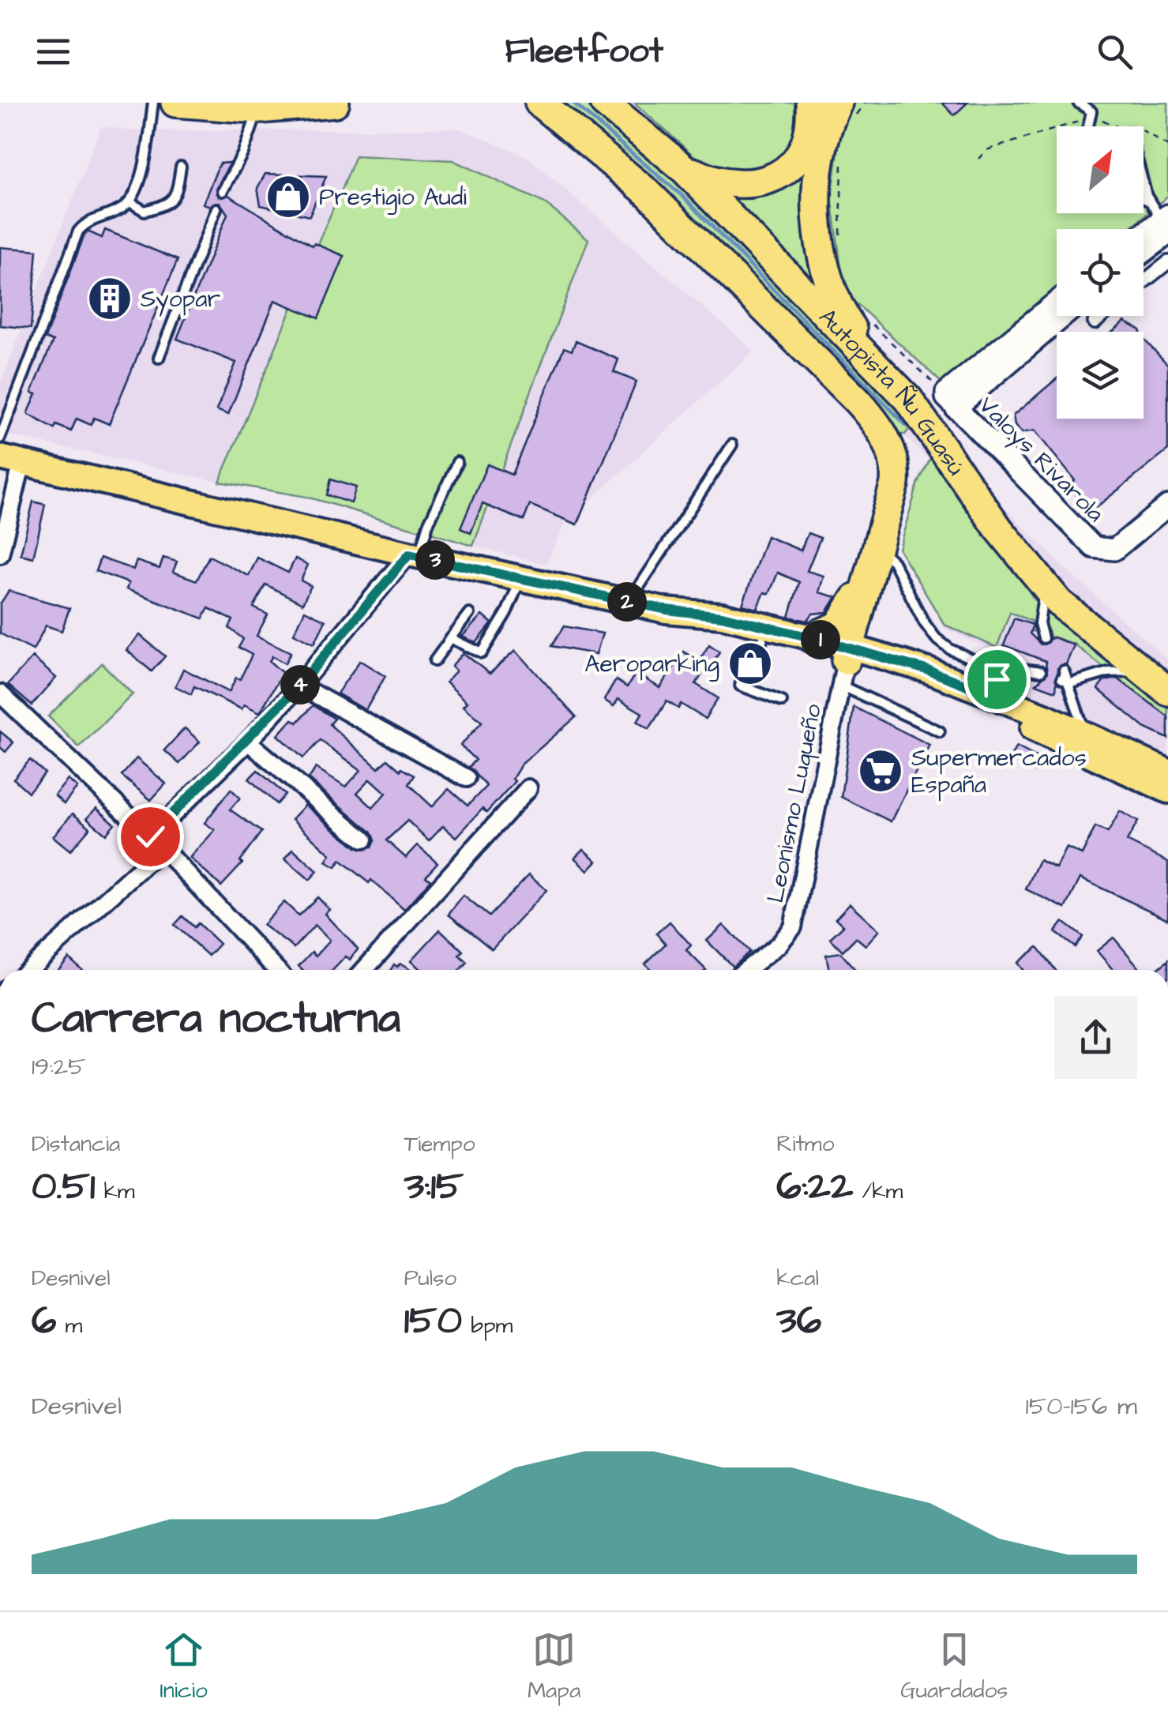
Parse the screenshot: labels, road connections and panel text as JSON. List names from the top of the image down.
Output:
{
  "streets": {
    "highway": ["Autopista Ñu Guasú"],
    "street": ["Valoys Rivarola", "Leonismo Luqueño"]
  },
  "places": {
    "shop": ["Prestigio Audi", "Aeroparking"],
    "building": ["Syopar"],
    "supermarket": ["Supermercados España"]
  },
  "north": "top right",
  "page": {
    "header": "Fleetfoot",
    "pins": [
      "3",
      "2",
      "1",
      "4"
    ],
    "heading": ["Carrera nocturna", "19:25"],
    "stats": [
      ["Distancia", "0.51 km"],
      ["Tiempo", "3:15"],
      ["Ritmo", "6:22 /km"],
      ["Desnivel", "6 m"],
      ["Pulso", "150 bpm"],
      ["kcal", "36"]
    ],
    "chart": ["Desnivel", "150–156 m"],
    "tabs": ["Inicio", "Mapa", "Guardados"]
  }
}
